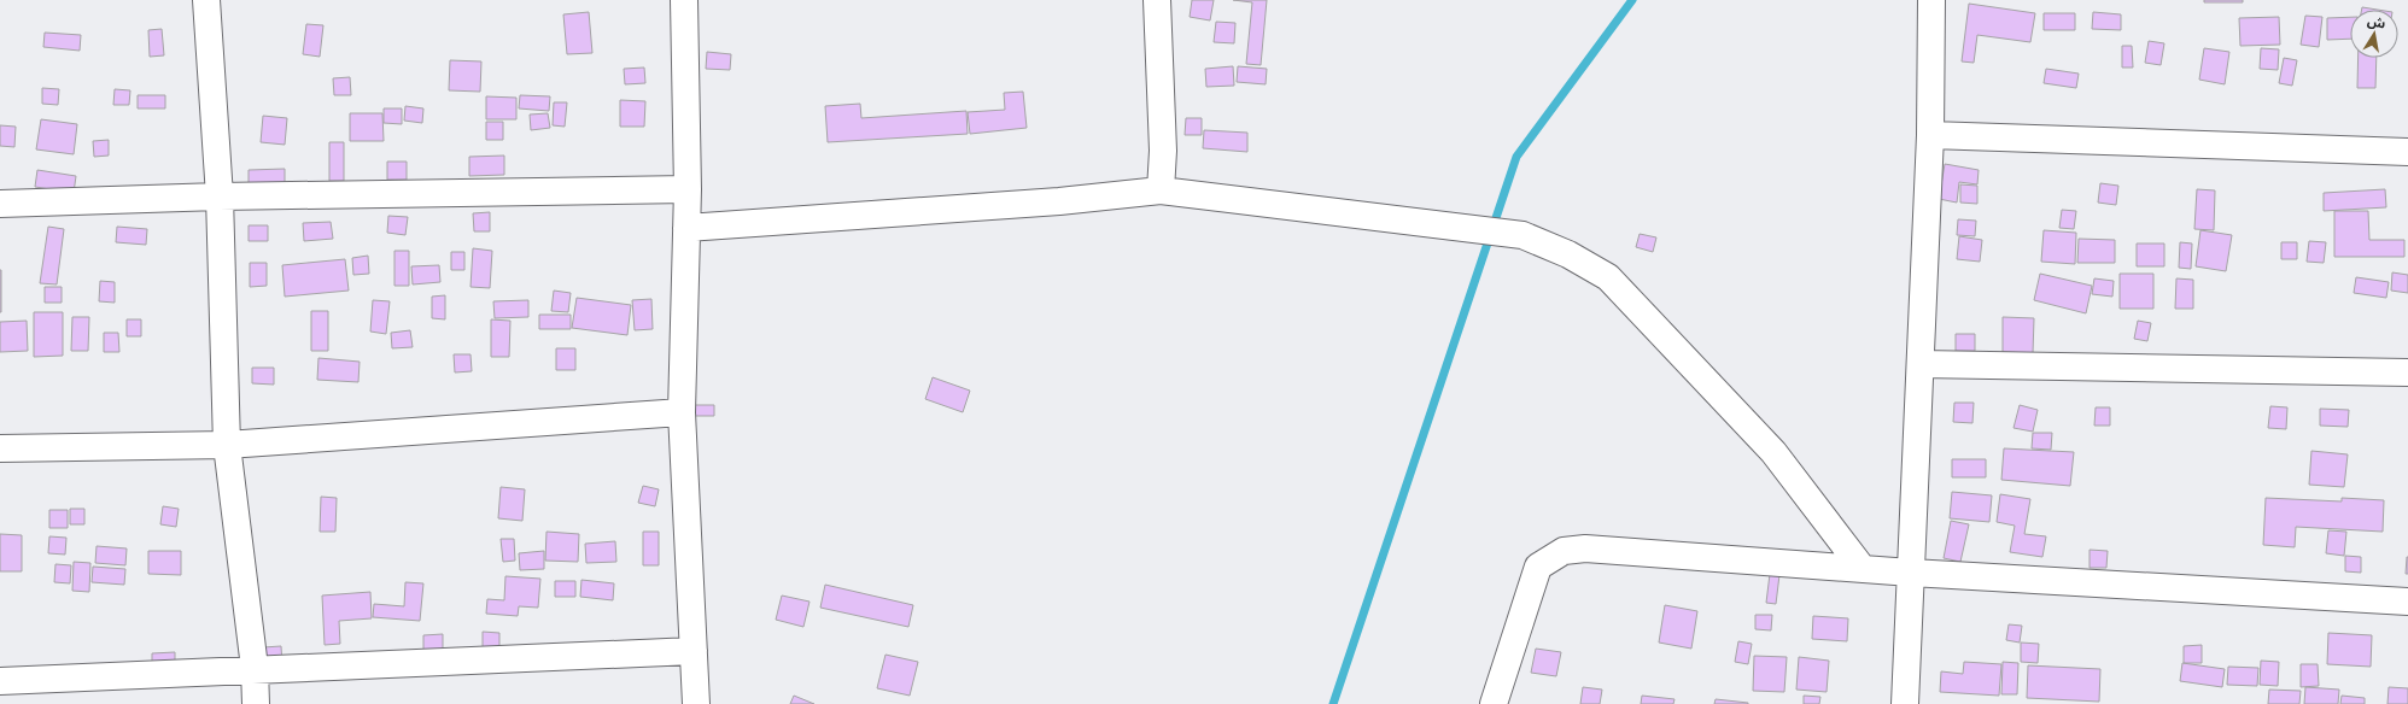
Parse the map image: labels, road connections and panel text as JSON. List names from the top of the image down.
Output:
{
  "north": "top"
}
